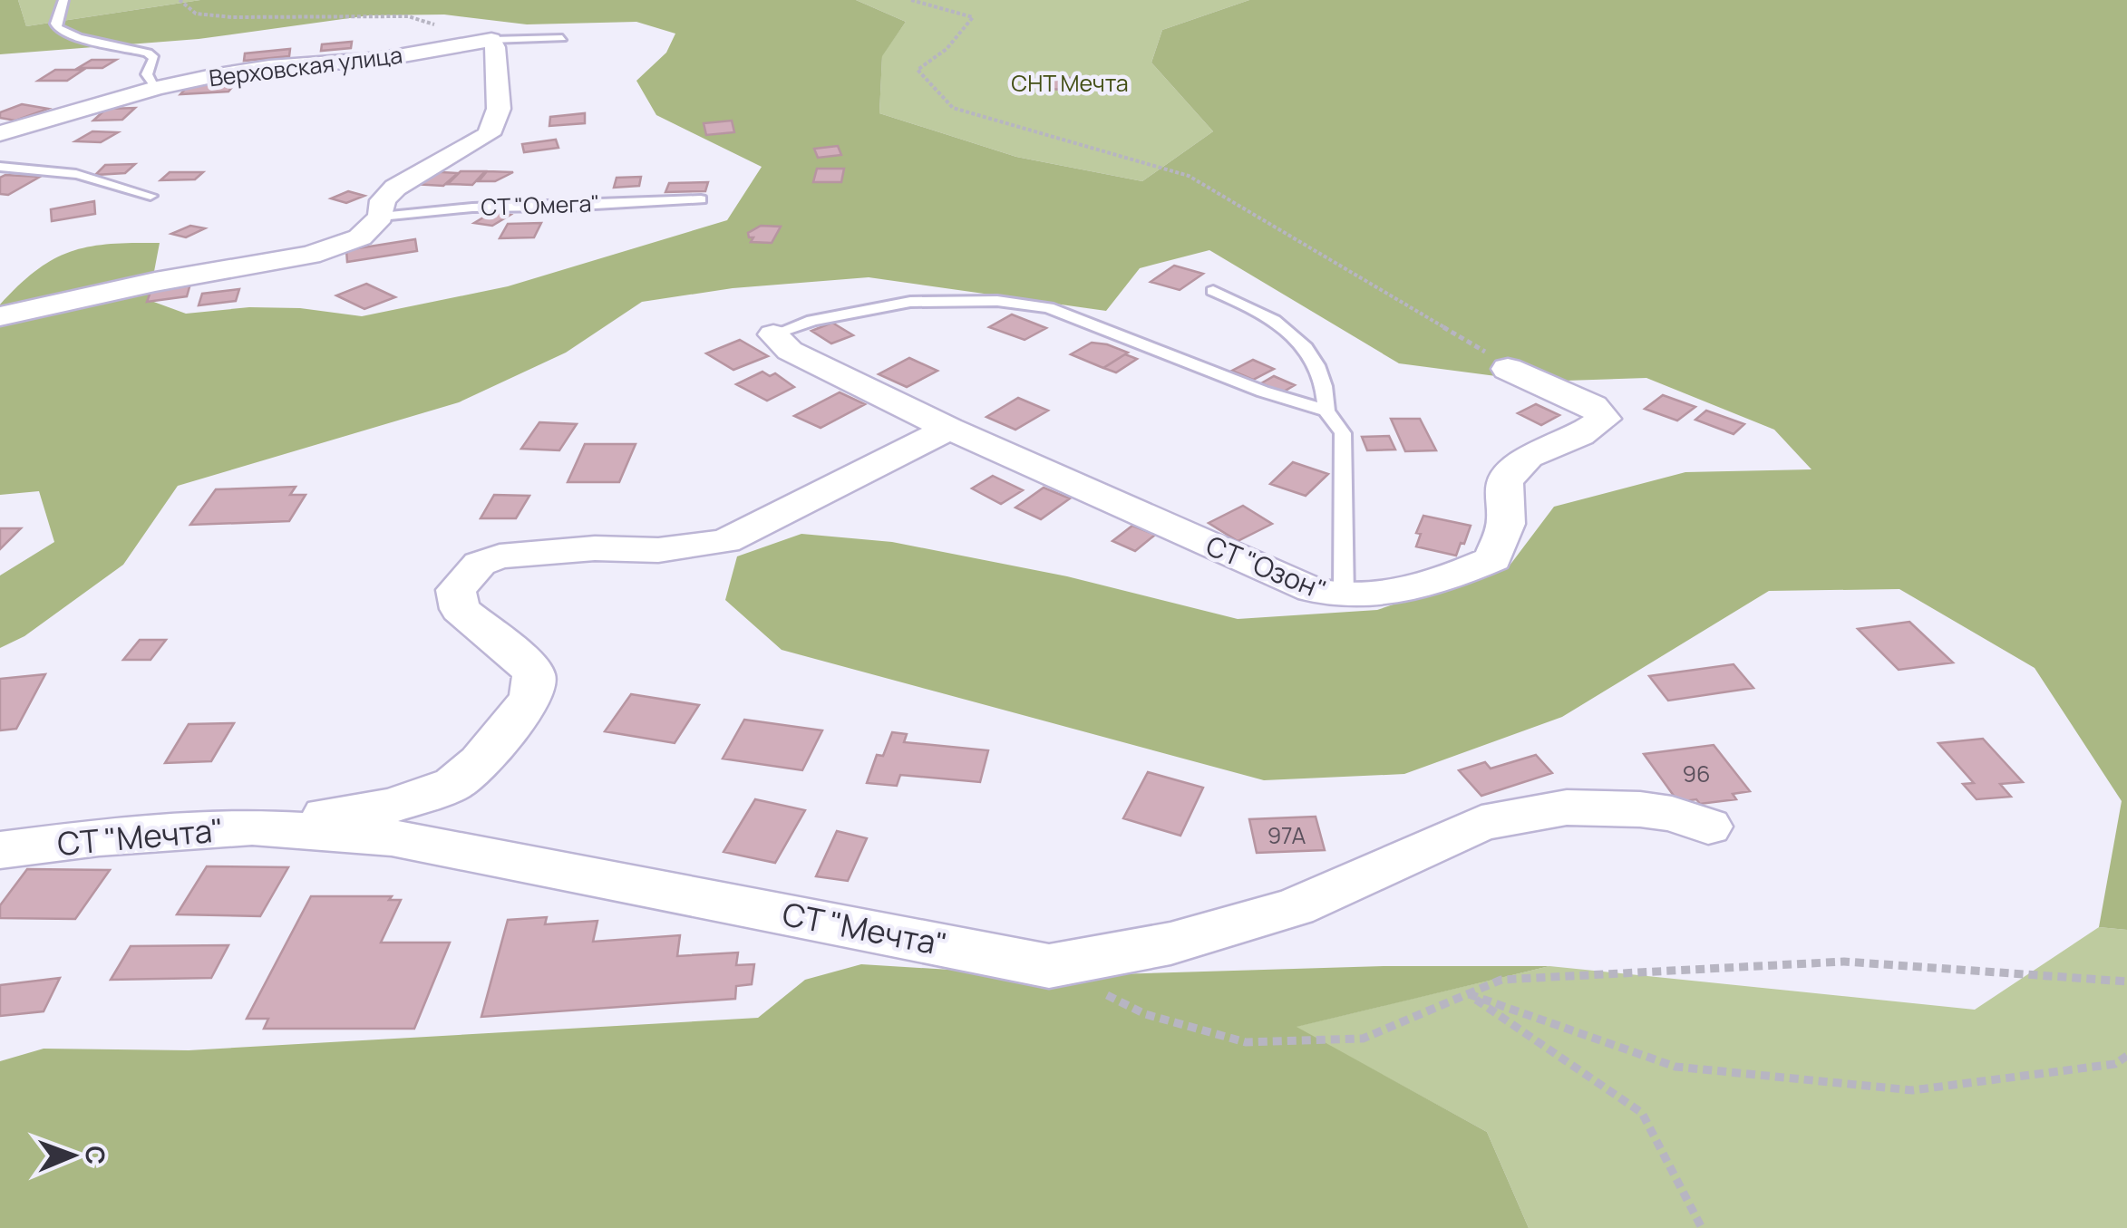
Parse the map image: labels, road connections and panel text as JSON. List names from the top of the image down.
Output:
{
  "streets": {
    "street": ["Верховская улица", "СТ \"Озон\"", "СТ \"Мечта\""],
    "lane": ["СТ \"Омега\""]
  },
  "parks": ["СНТ Мечта"],
  "house_numbers": ["96", "97А"],
  "north": "right"
}
